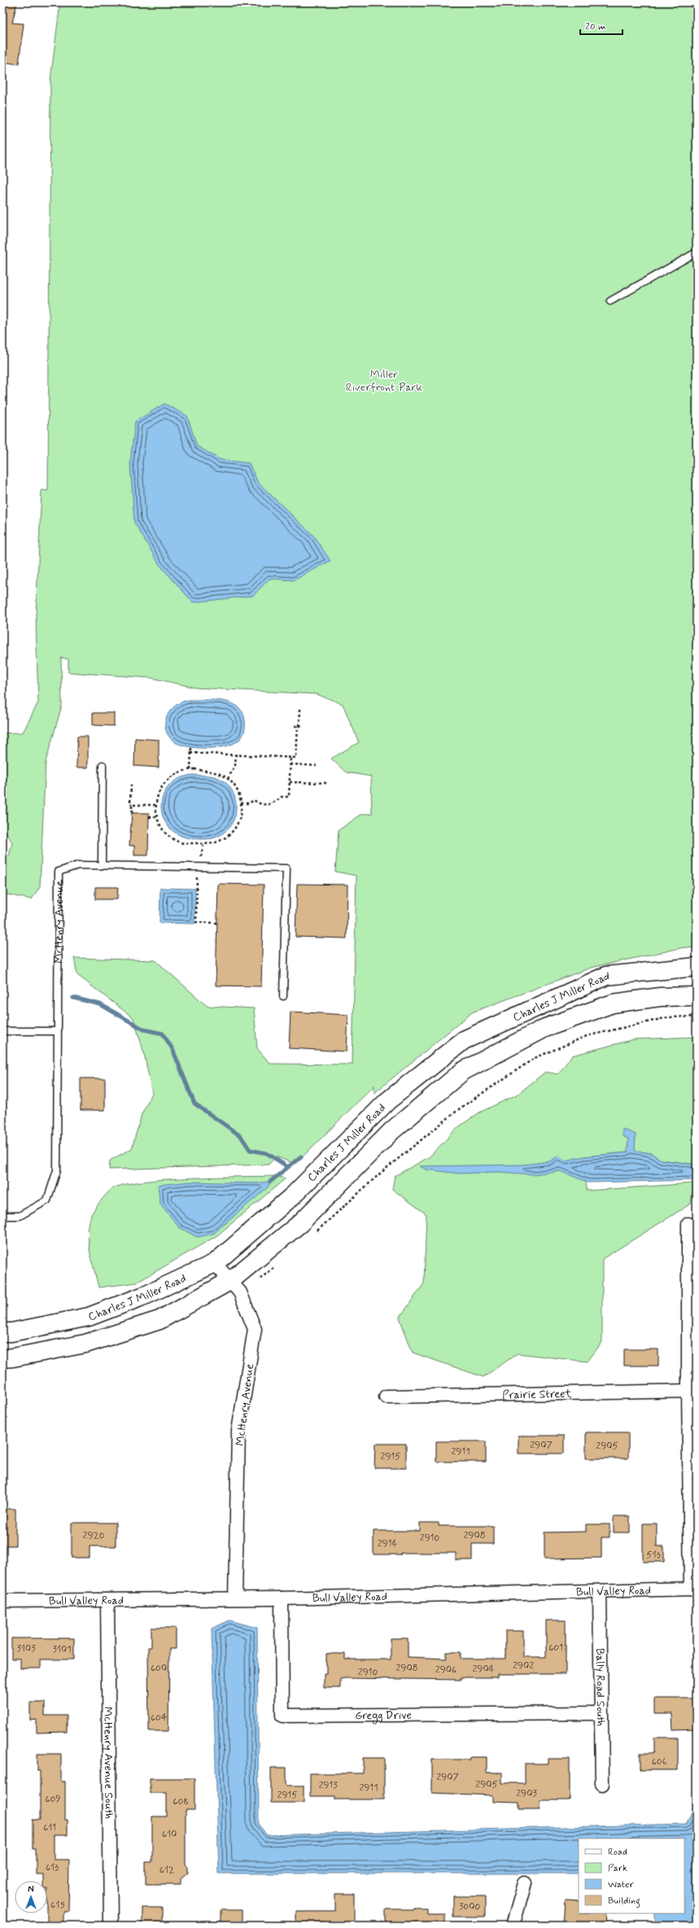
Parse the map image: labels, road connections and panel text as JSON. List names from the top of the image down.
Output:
{
  "streets": {
    "street": [
      "McHenry Avenue",
      "Charles J Miller Road",
      "Prairie Street",
      "Bull Valley Road",
      "Bally Road South",
      "Gregg Drive",
      "McHenry Avenue South"
    ]
  },
  "crossings": [
    ["McHenry Avenue", "Charles J Miller Road"],
    ["McHenry Avenue", "Bull Valley Road"],
    ["Bull Valley Road", "Bally Road South"],
    ["Bull Valley Road", "Gregg Drive"],
    ["Bull Valley Road", "McHenry Avenue South"],
    ["Bally Road South", "Gregg Drive"]
  ],
  "parks": ["Miller Riverfront Park"],
  "house_numbers": [
    "2907",
    "2905",
    "2911",
    "2915",
    "2920",
    "2908",
    "2910",
    "2914",
    "513",
    "601",
    "3103",
    "3101",
    "2902",
    "600",
    "2908",
    "2904",
    "2906",
    "2910",
    "604",
    "606",
    "2907",
    "2905",
    "2913",
    "2911",
    "2903",
    "2915",
    "609",
    "608",
    "611",
    "610",
    "613",
    "612",
    "615",
    "3000"
  ],
  "legend": [
    "Road",
    "Park",
    "Water",
    "Building"
  ],
  "scale_bar": "20 m",
  "north": "top"
}
